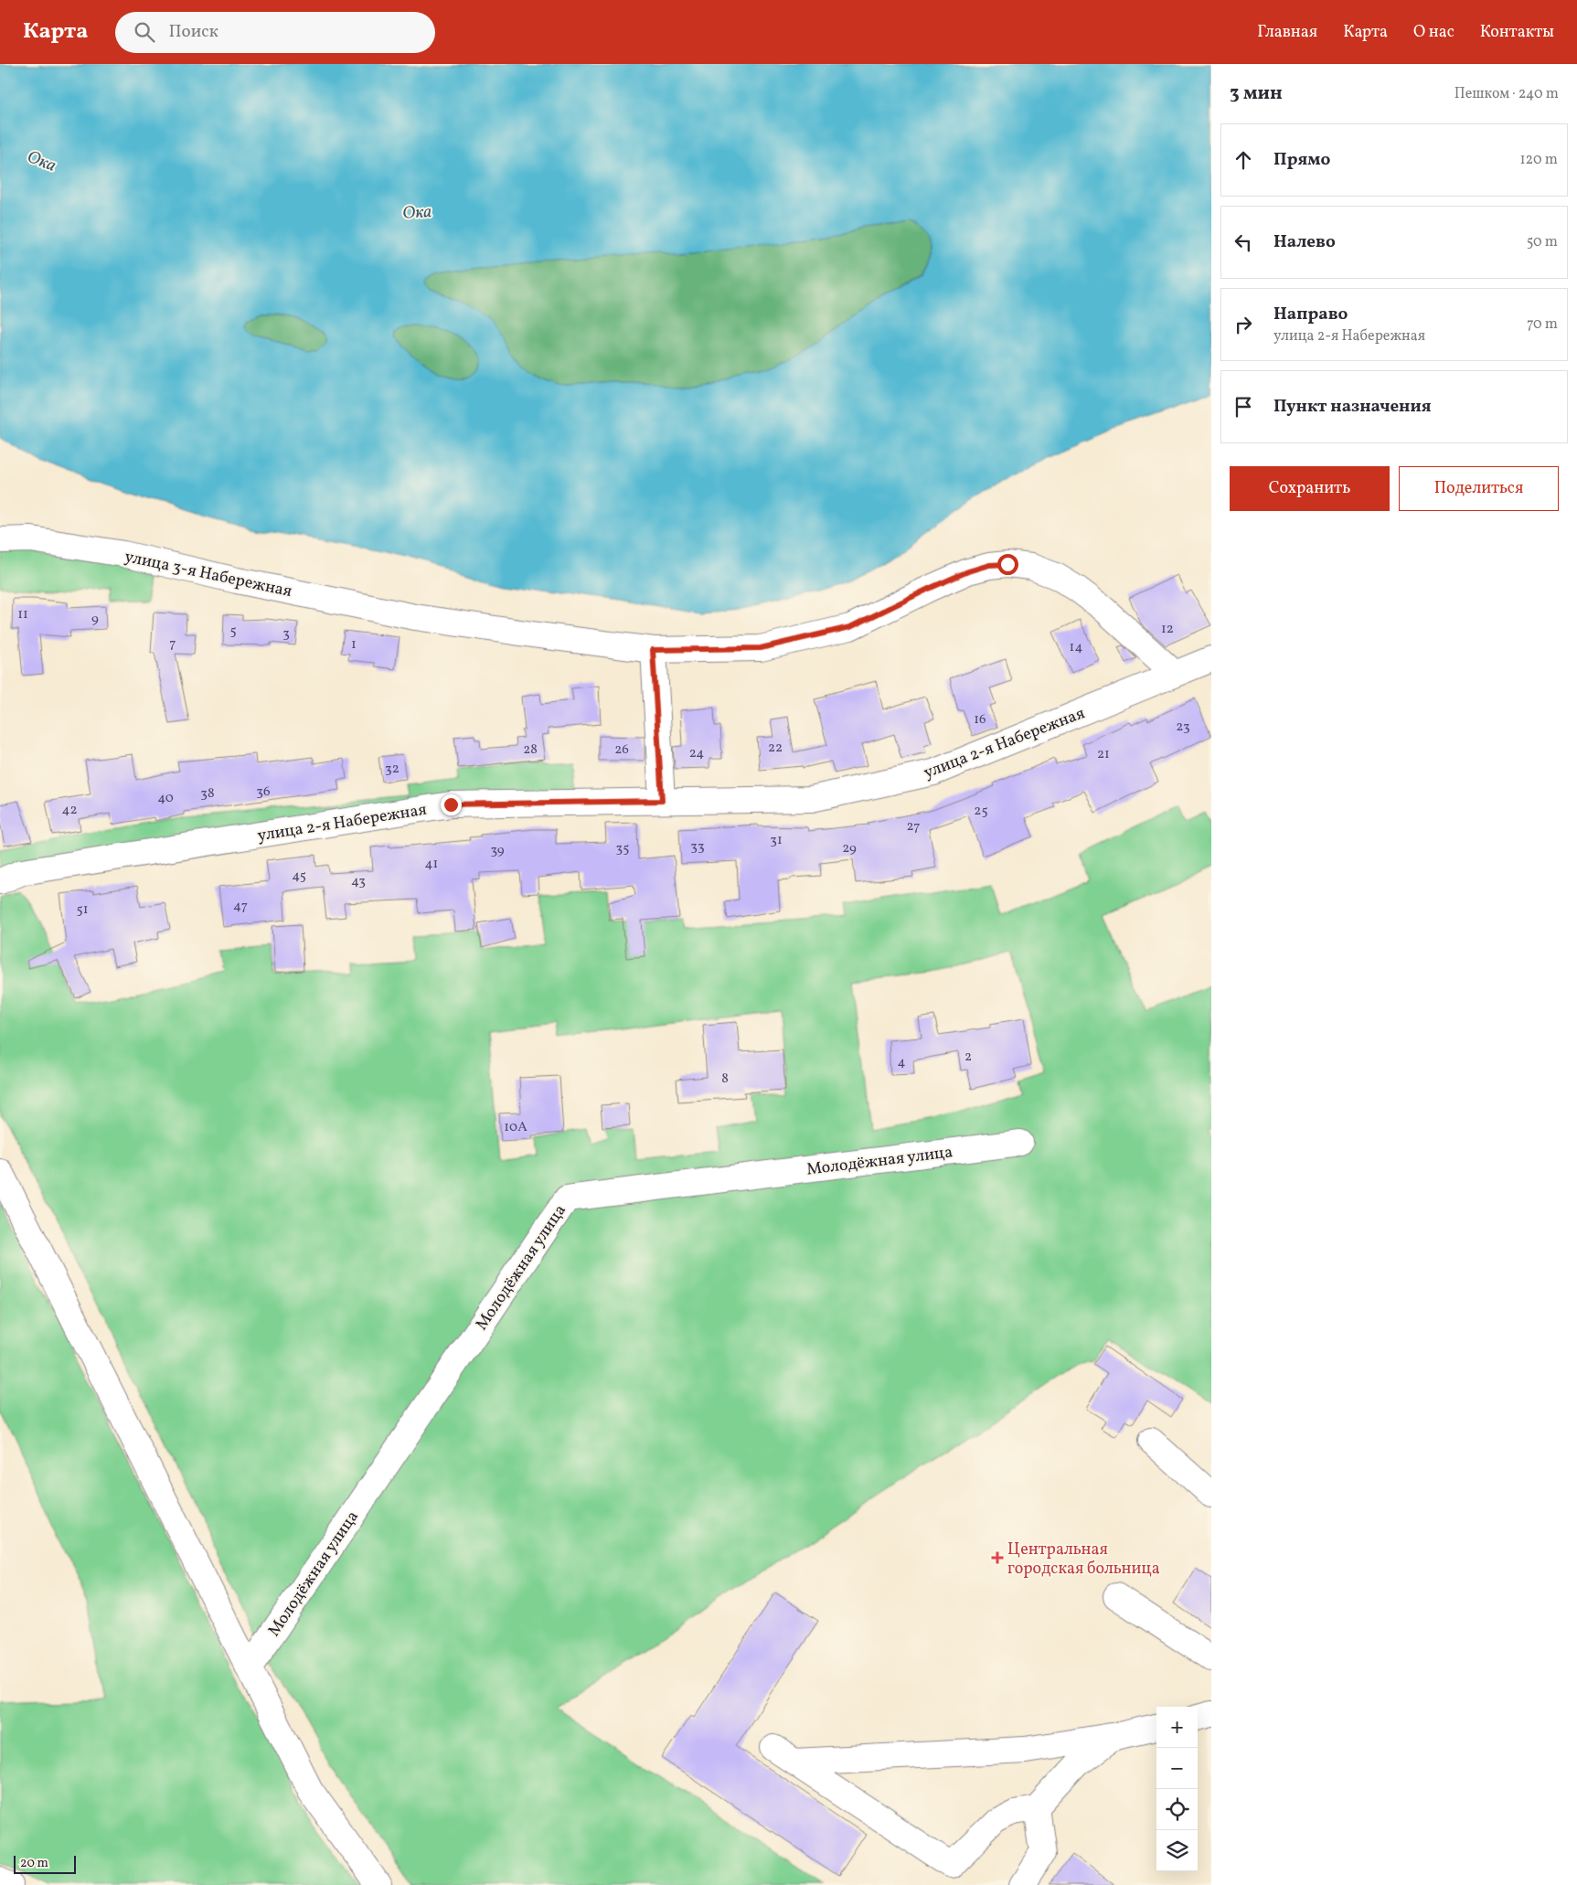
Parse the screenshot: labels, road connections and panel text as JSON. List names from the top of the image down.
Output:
{
  "streets": {
    "street": ["улица 3-я Набережная", "улица 2-я Набережная", "Молодёжная улица"]
  },
  "crossings": [
    ["улица 3-я Набережная", "улица 2-я Набережная"]
  ],
  "water": ["Ока"],
  "places": {
    "health": ["Центральная городская больница"]
  },
  "house_numbers": [
    "11",
    "9",
    "12",
    "5",
    "3",
    "7",
    "1",
    "14",
    "16",
    "23",
    "22",
    "28",
    "26",
    "24",
    "21",
    "32",
    "36",
    "38",
    "40",
    "42",
    "25",
    "27",
    "31",
    "33",
    "35",
    "29",
    "39",
    "41",
    "45",
    "43",
    "47",
    "51",
    "2",
    "4",
    "8",
    "10А"
  ],
  "scale_bar": "20 m",
  "page": {
    "header": "Карта",
    "search": "Поиск",
    "nav": [
      "Главная",
      "Карта",
      "О нас",
      "Контакты"
    ],
    "heading": ["3 мин", "Пешком · 240 m"],
    "list": [
      ["Прямо", "120 m"],
      ["Налево", "50 m"],
      ["Направо", "улица 2-я Набережная", "70 m"],
      "Пункт назначения"
    ],
    "buttons": ["Сохранить", "Поделиться"],
    "map_buttons": ["+", "−"],
    "scale": "20 m"
  }
}
